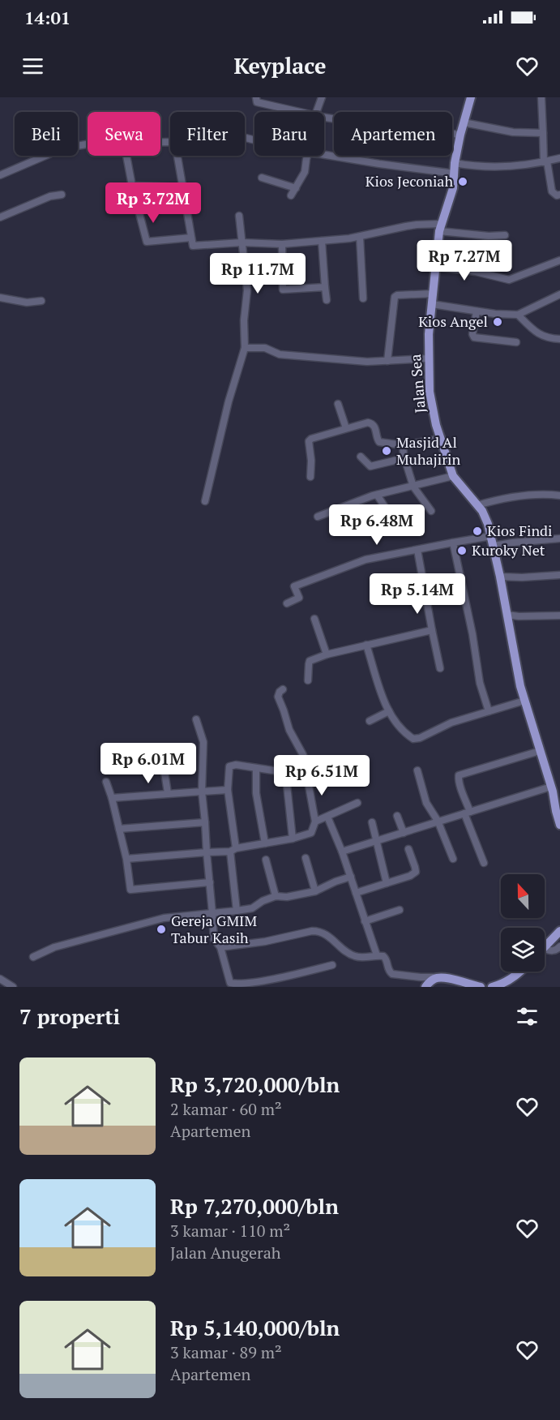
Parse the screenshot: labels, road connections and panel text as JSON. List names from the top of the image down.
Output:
{
  "streets": {
    "main road": ["Jalan Sea"]
  },
  "places": [
    "Kios Jeconiah",
    "Kios Angel",
    "Masjid Al Muhajirin",
    "Kios Findi",
    "Kuroky Net",
    "Gereja GMIM Tabur Kasih"
  ],
  "north": "top",
  "page": {
    "status": "14:01",
    "header": "Keyplace",
    "chip": [
      "Beli",
      "Sewa",
      "Filter",
      "Baru",
      "Apartemen"
    ],
    "price": [
      "Rp 3.72M",
      "Rp 7.27M",
      "Rp 11.7M",
      "Rp 6.48M",
      "Rp 5.14M",
      "Rp 6.01M",
      "Rp 6.51M"
    ],
    "heading": "7 properti",
    "list": [
      {
        "name": "Rp 3,720,000/bln",
        "note": "2 kamar · 60 m² · Apartemen"
      },
      {
        "name": "Rp 7,270,000/bln",
        "note": "3 kamar · 110 m² · Jalan Anugerah"
      },
      {
        "name": "Rp 5,140,000/bln",
        "note": "3 kamar · 89 m² · Apartemen"
      }
    ]
  }
}
